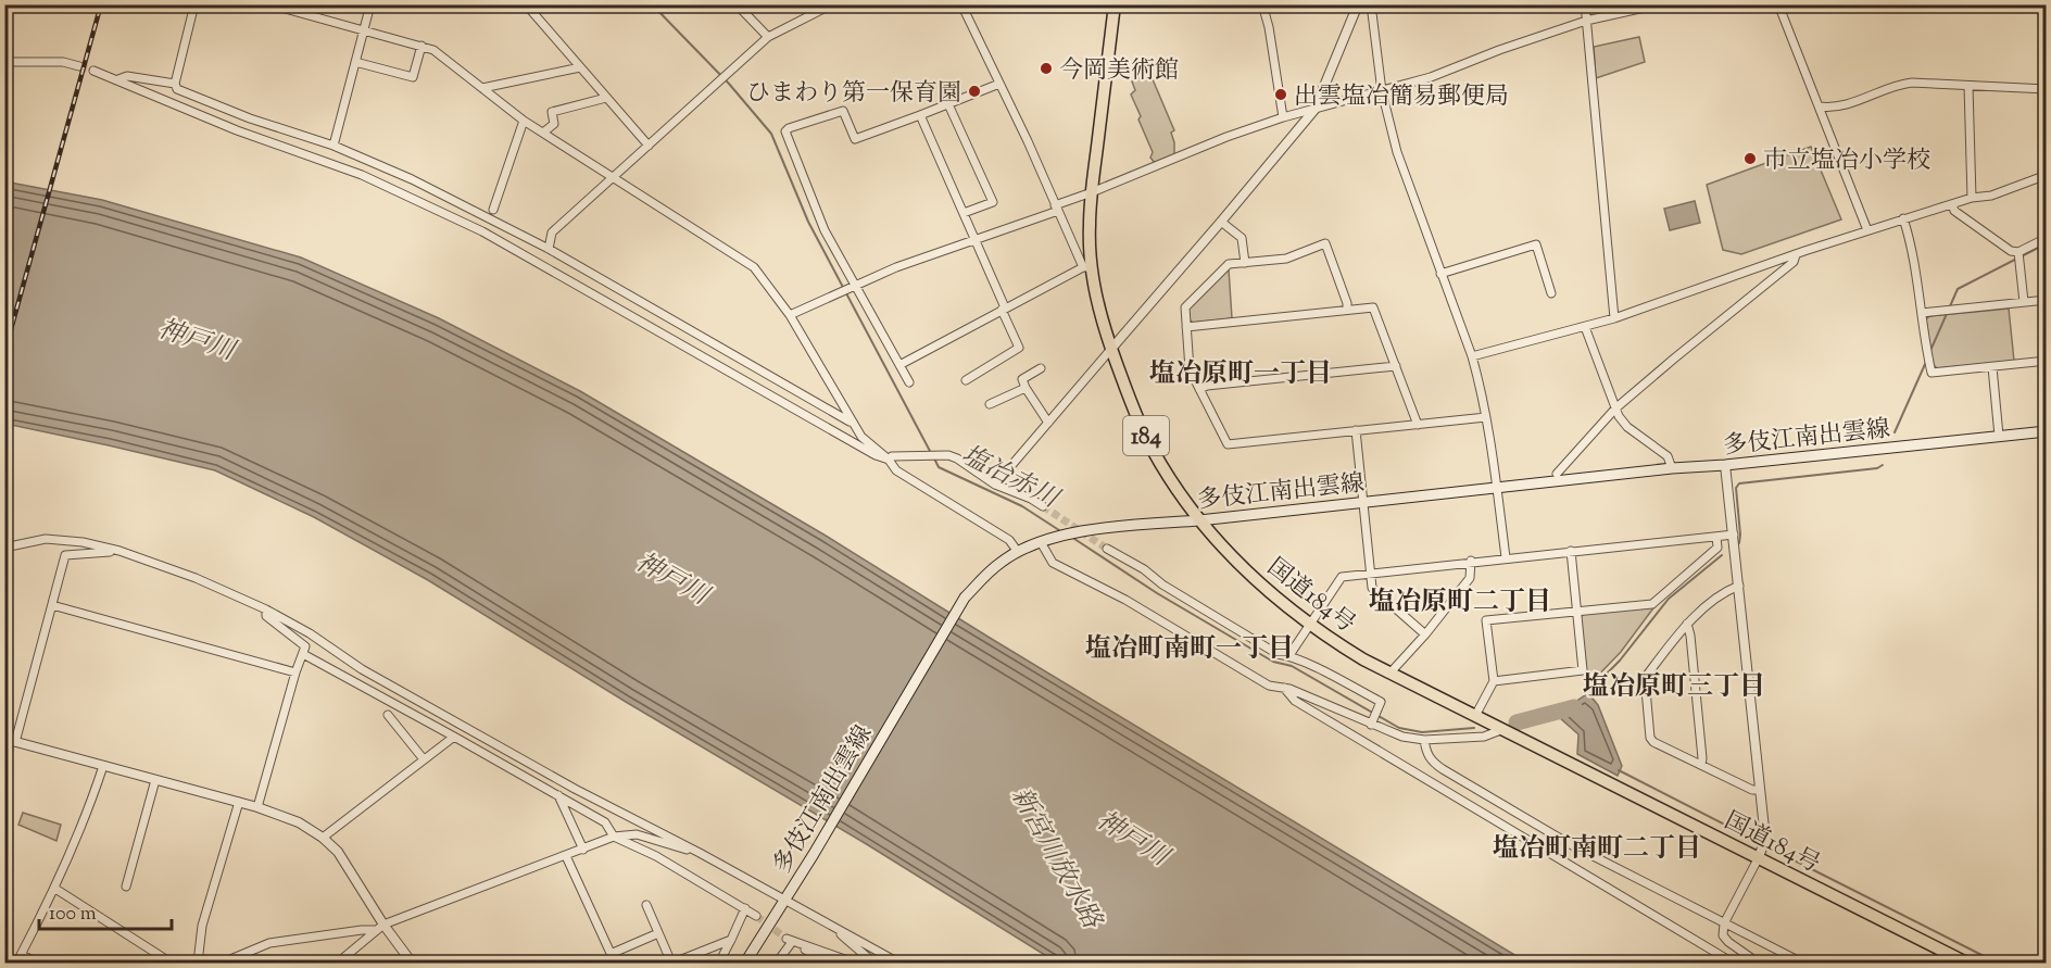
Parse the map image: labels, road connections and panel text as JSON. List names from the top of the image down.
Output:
{
  "streets": {
    "highway": ["184", "国道184号"],
    "main road": ["多伎江南出雲線"]
  },
  "crossings": [
    ["多伎江南出雲線", "国道184号"]
  ],
  "districts": [
    "塩冶原町一丁目",
    "塩冶原町二丁目",
    "塩冶町南町一丁目",
    "塩冶原町三丁目",
    "塩冶町南町二丁目"
  ],
  "water": ["神戸川", "塩冶赤川", "新宮川放水路"],
  "places": [
    "今岡美術館",
    "ひまわり第一保育園",
    "出雲塩冶簡易郵便局",
    "市立塩冶小学校"
  ],
  "scale_bar": "100 m"
}
